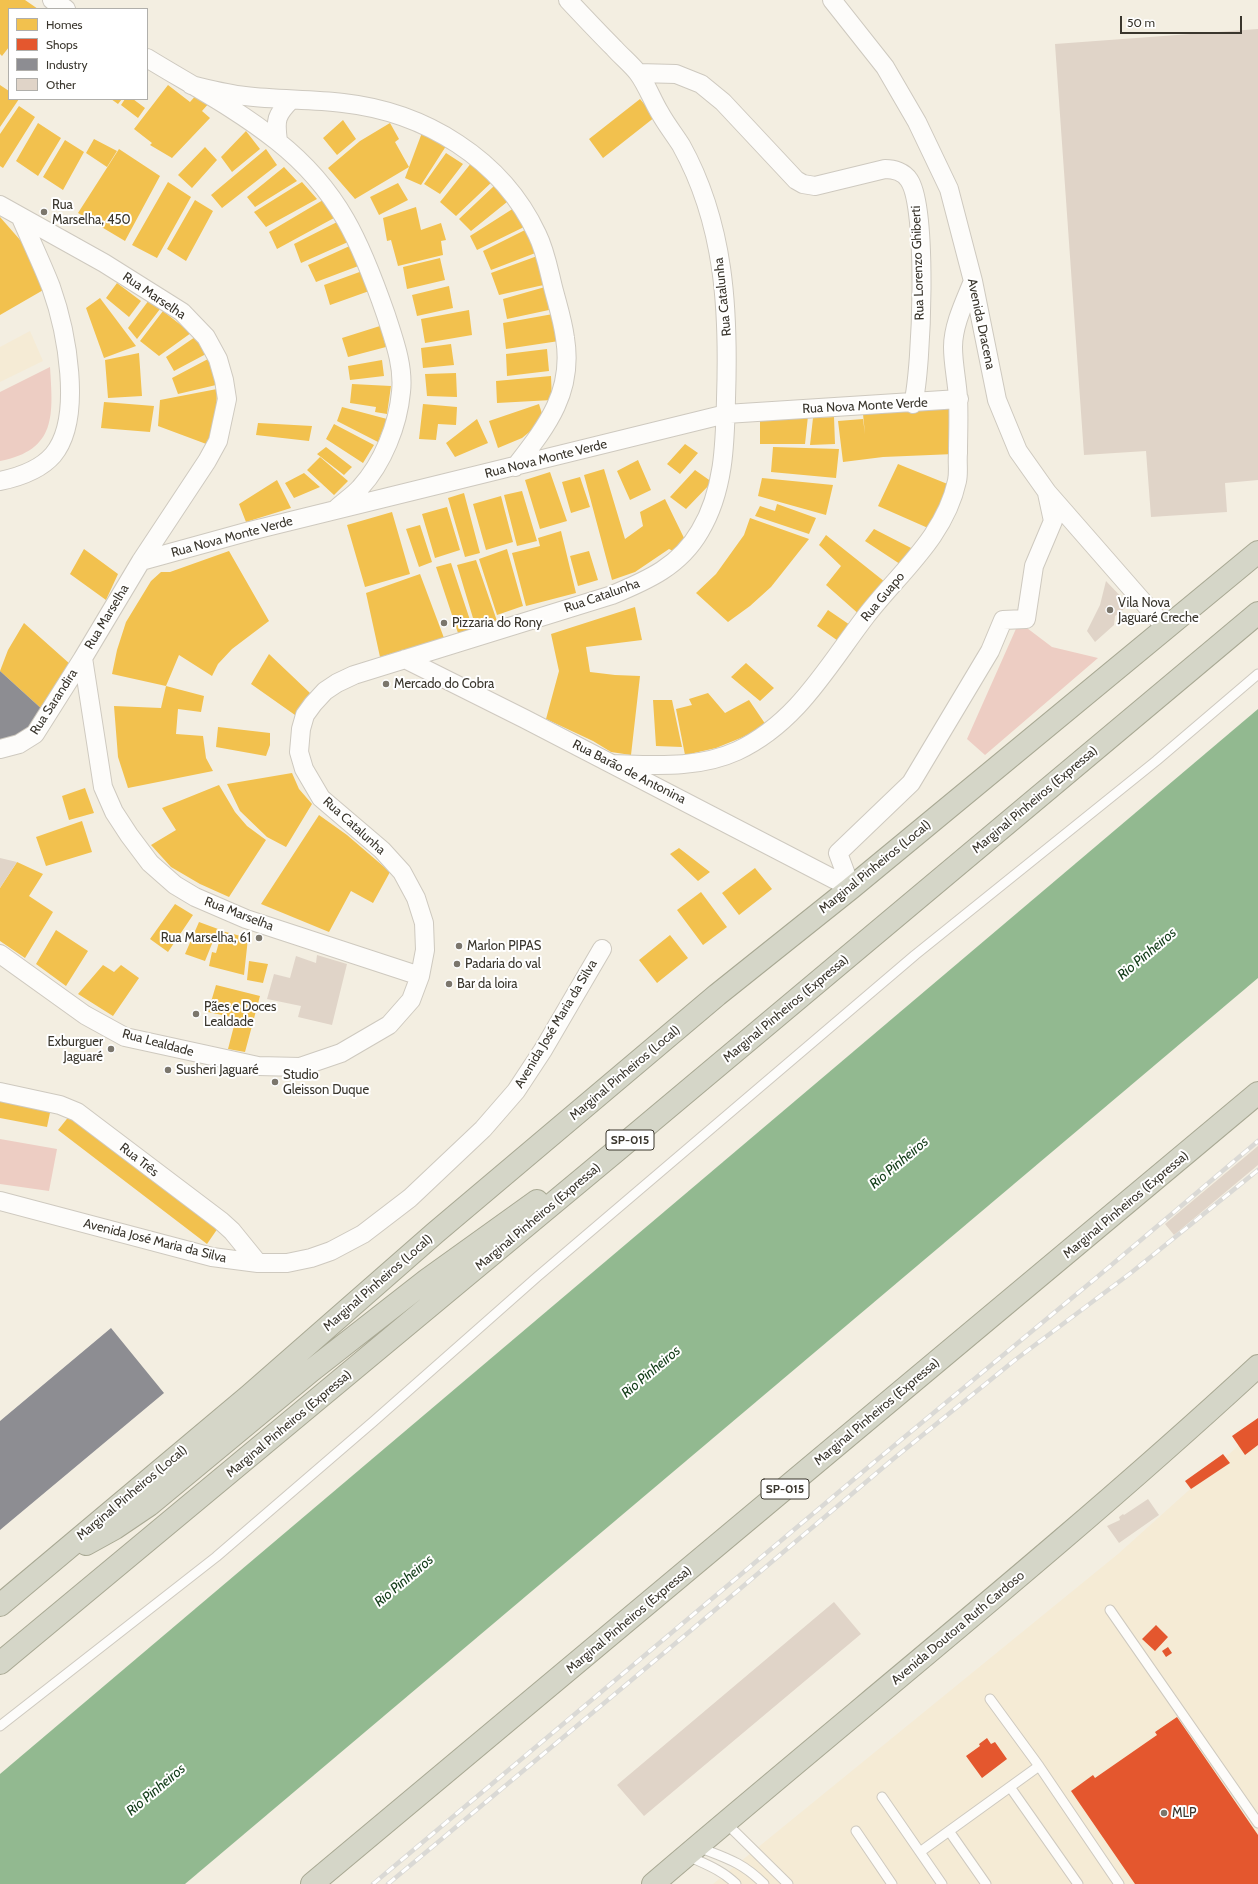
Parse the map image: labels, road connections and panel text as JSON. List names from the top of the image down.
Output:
{
  "streets": {
    "highway": [
      "Marginal Pinheiros (Expressa)",
      "Marginal Pinheiros (Local)",
      "SP-015",
      "Avenida Doutora Ruth Cardoso"
    ],
    "street": [
      "Rua Lorenzo Ghiberti",
      "Rua Marselha",
      "Rua Catalunha",
      "Avenida Dracena",
      "Rua Nova Monte Verde",
      "Rua Guapo",
      "Rua Sarandira",
      "Rua Barão de Antonina",
      "Avenida José Maria da Silva",
      "Rua Lealdade",
      "Rua Três"
    ]
  },
  "crossings": [
    ["Rua Lorenzo Ghiberti", "Rua Catalunha"],
    ["Rua Lorenzo Ghiberti", "Rua Nova Monte Verde"],
    ["Rua Marselha", "Rua Catalunha"],
    ["Rua Marselha", "Rua Nova Monte Verde"],
    ["Rua Marselha", "Rua Sarandira"],
    ["Rua Marselha", "Rua Lealdade"],
    ["Rua Catalunha", "Rua Nova Monte Verde"],
    ["Rua Catalunha", "Rua Barão de Antonina"],
    ["Rua Catalunha", "Rua Lealdade"],
    ["Avenida Dracena", "Rua Guapo"],
    ["Avenida Dracena", "Marginal Pinheiros (Local)"],
    ["Rua Nova Monte Verde", "Rua Guapo"],
    ["Rua Guapo", "Rua Barão de Antonina"],
    ["Rua Barão de Antonina", "Marginal Pinheiros (Local)"],
    ["Avenida José Maria da Silva", "Rua Três"]
  ],
  "water": ["Rio Pinheiros"],
  "places": [
    "Rua Marselha, 450",
    "Vila Nova Jaguaré Creche",
    "Pizzaria do Rony",
    "Mercado do Cobra",
    "Rua Marselha, 61",
    "Marlon PIPAS",
    "Padaria do val",
    "Bar da loira",
    "Pães e Doces Lealdade",
    "Exburguer Jaguaré",
    "Susheri Jaguaré",
    "Studio Gleisson Duque",
    "MLP"
  ],
  "legend": [
    "Homes",
    "Shops",
    "Industry",
    "Other"
  ],
  "scale_bar": "50 m"
}
